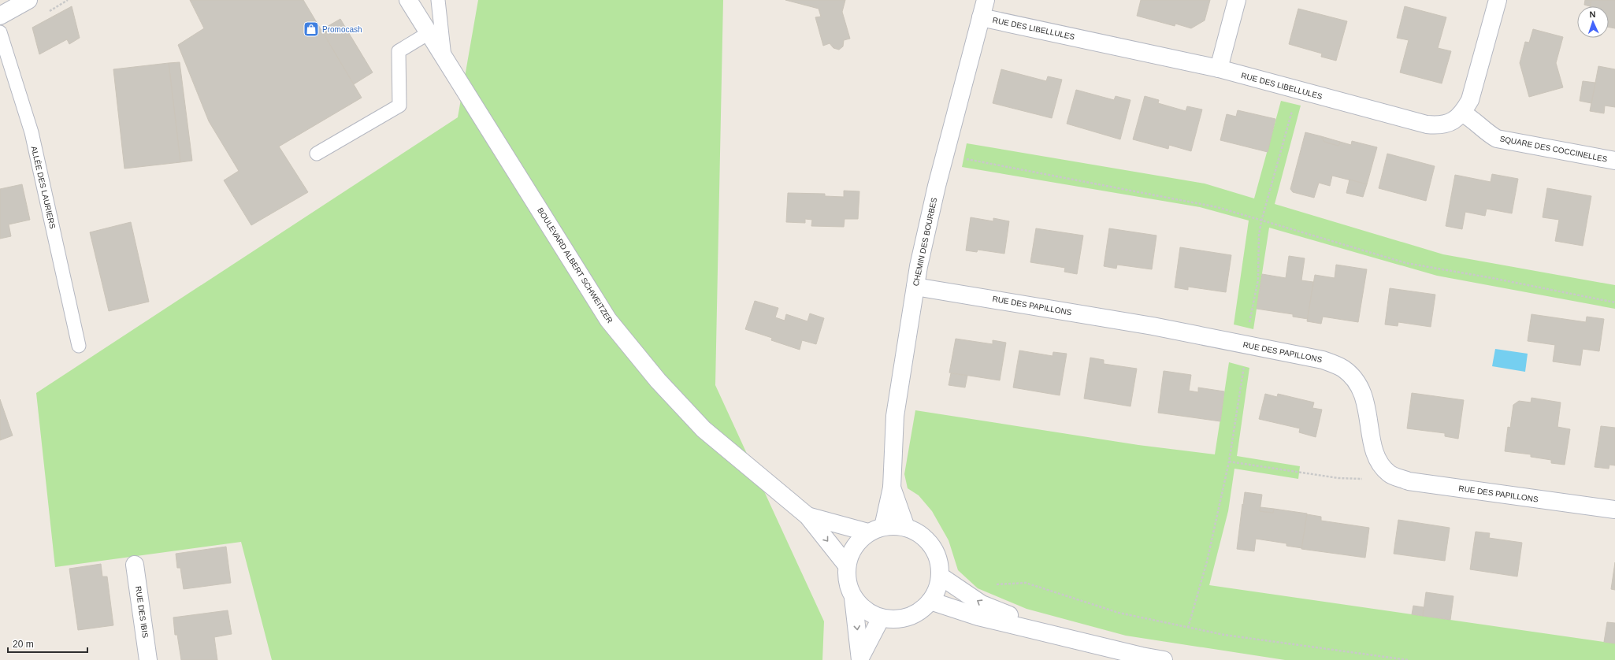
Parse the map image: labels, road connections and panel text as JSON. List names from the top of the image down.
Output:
{
  "streets": {
    "street": [
      "RUE DES LIBELLULES",
      "SQUARE DES COCCINELLES",
      "CHEMIN DES BOURBES",
      "BOULEVARD ALBERT SCHWEITZER",
      "RUE DES PAPILLONS",
      "RUE DES IBIS"
    ],
    "lane": ["ALLÉE DES LAURIERS"]
  },
  "crossings": [
    ["RUE DES LIBELLULES", "SQUARE DES COCCINELLES"],
    ["RUE DES LIBELLULES", "CHEMIN DES BOURBES"],
    ["CHEMIN DES BOURBES", "BOULEVARD ALBERT SCHWEITZER"],
    ["CHEMIN DES BOURBES", "RUE DES PAPILLONS"]
  ],
  "places": {
    "shop": ["Promocash"]
  },
  "scale_bar": "20 m",
  "north": "top"
}
